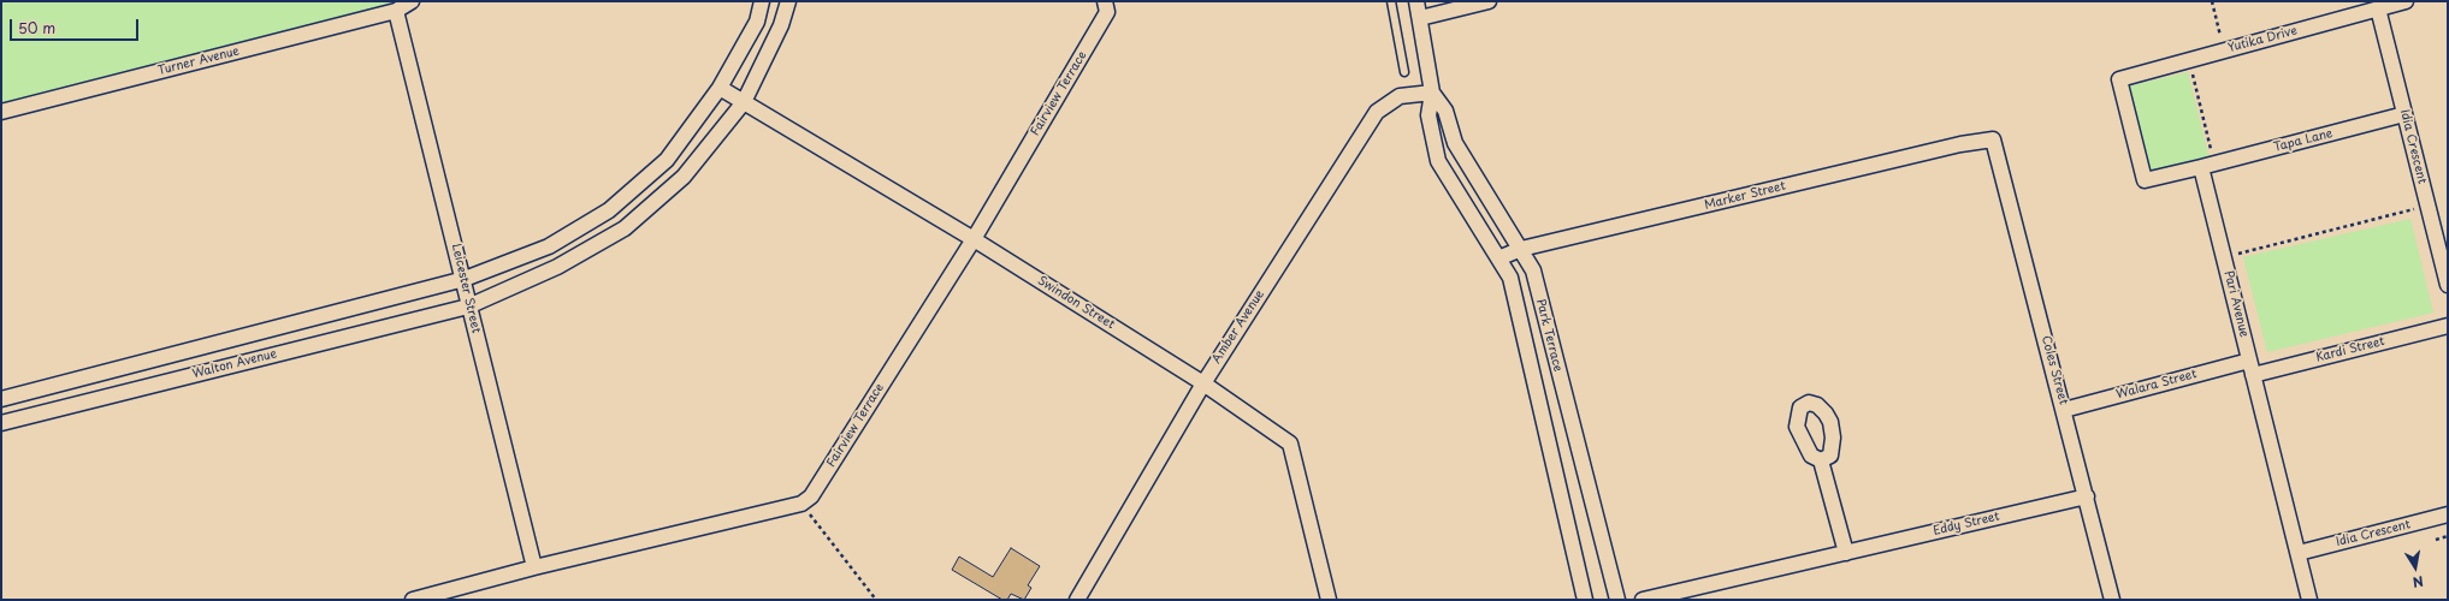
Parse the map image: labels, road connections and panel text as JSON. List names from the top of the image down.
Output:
{
  "streets": {
    "street": [
      "Yutika Drive",
      "Turner Avenue",
      "Fairview Terrace",
      "Tapa Lane",
      "Idia Crescent",
      "Marker Street",
      "Leicester Street",
      "Swindon Street",
      "Pari Avenue",
      "Amber Avenue",
      "Park Terrace",
      "Kardi Street",
      "Walton Avenue",
      "Coles Street",
      "Walara Street",
      "Eddy Street"
    ]
  },
  "crossings": [
    ["Yutika Drive", "Tapa Lane"],
    ["Yutika Drive", "Idia Crescent"],
    ["Yutika Drive", "Pari Avenue"],
    ["Turner Avenue", "Leicester Street"],
    ["Fairview Terrace", "Swindon Street"],
    ["Tapa Lane", "Idia Crescent"],
    ["Tapa Lane", "Pari Avenue"],
    ["Idia Crescent", "Pari Avenue"],
    ["Marker Street", "Park Terrace"],
    ["Marker Street", "Coles Street"],
    ["Leicester Street", "Walton Avenue"],
    ["Swindon Street", "Amber Avenue"],
    ["Swindon Street", "Walton Avenue"],
    ["Pari Avenue", "Kardi Street"],
    ["Pari Avenue", "Walara Street"],
    ["Amber Avenue", "Park Terrace"],
    ["Coles Street", "Walara Street"],
    ["Coles Street", "Eddy Street"]
  ],
  "scale_bar": "50 m",
  "north": "bottom"
}
